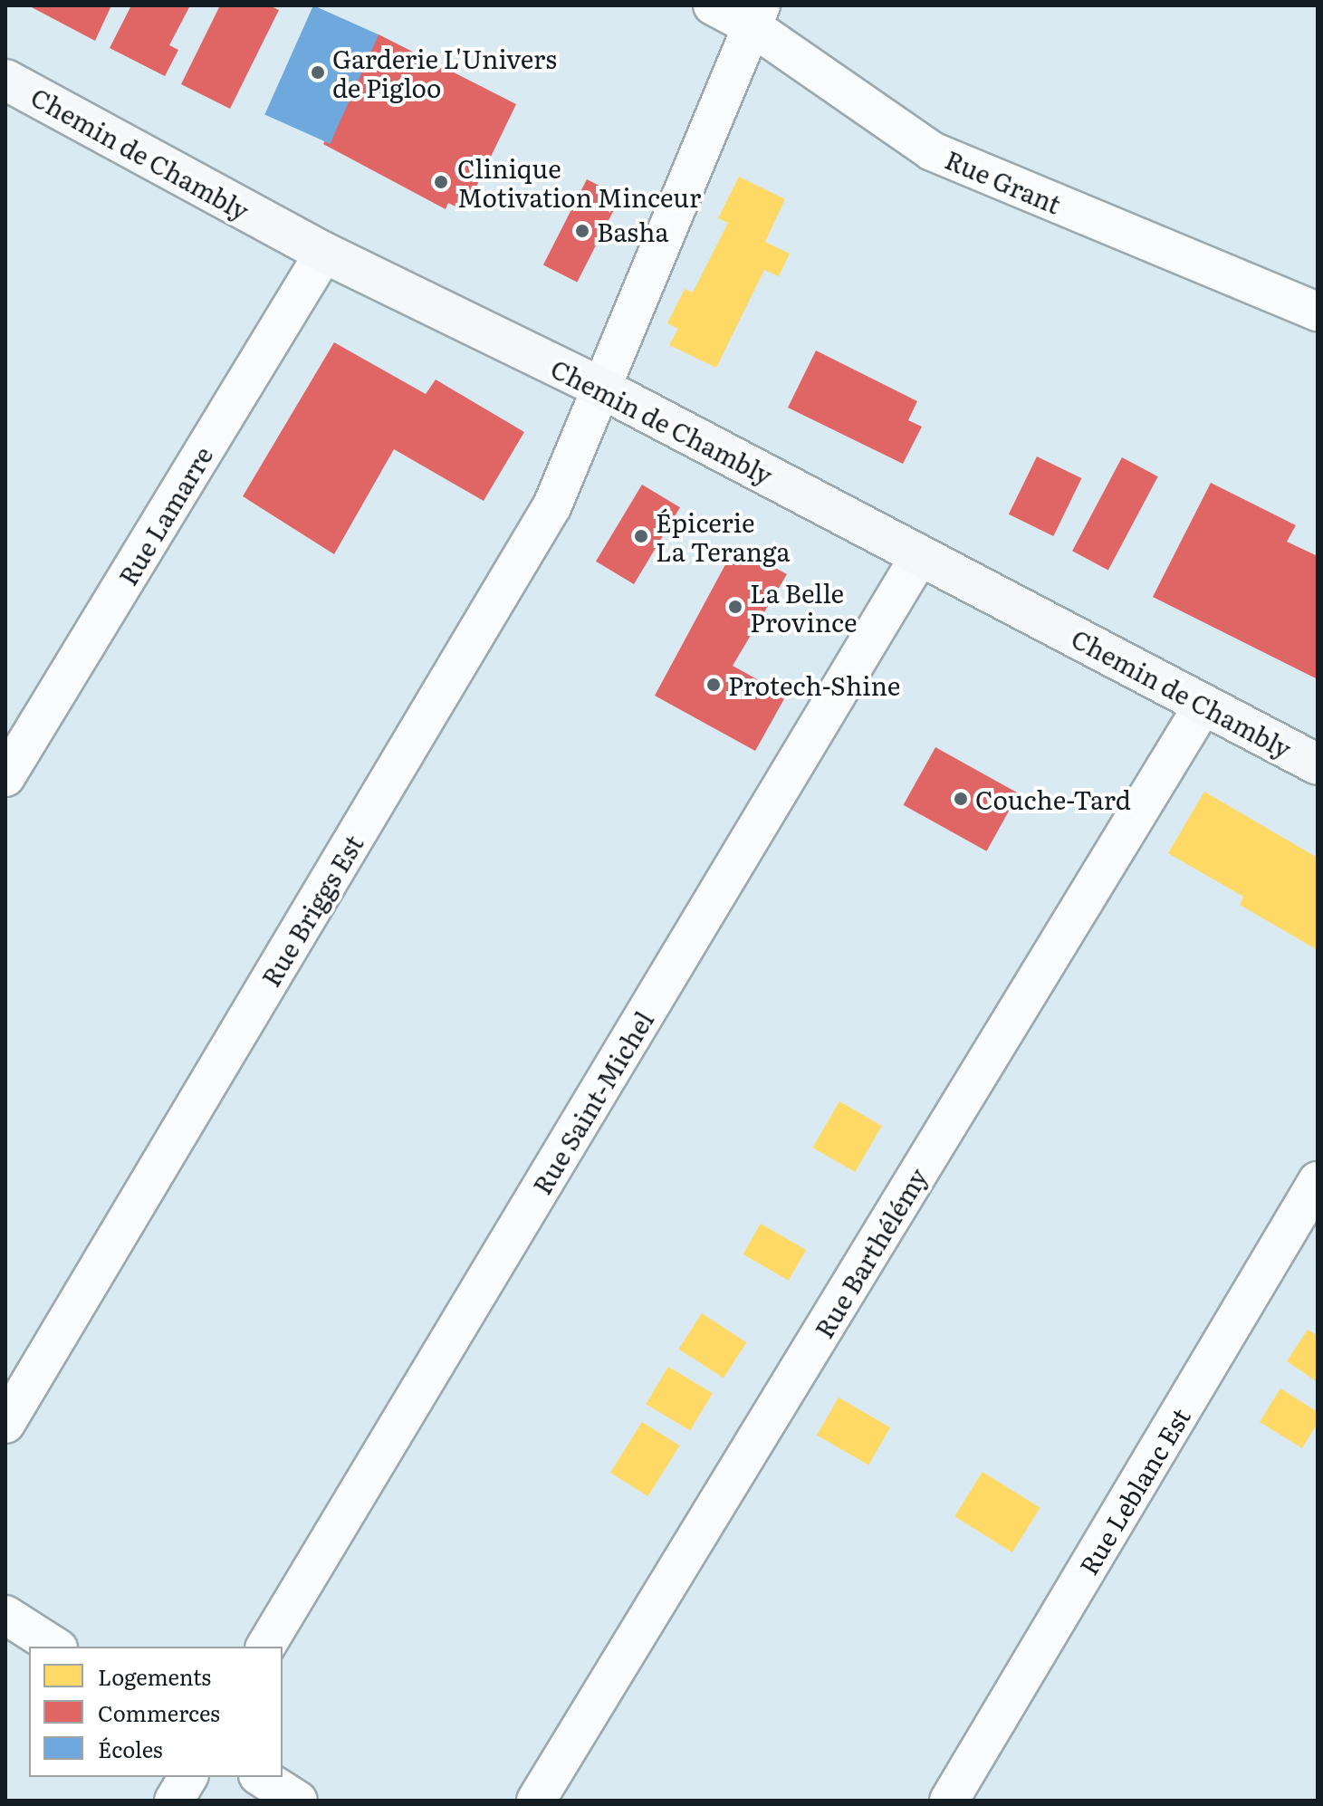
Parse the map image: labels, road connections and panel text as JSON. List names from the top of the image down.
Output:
{
  "streets": {
    "main road": ["Chemin de Chambly"],
    "street": [
      "Rue Grant",
      "Rue Lamarre",
      "Rue Briggs Est",
      "Rue Saint-Michel",
      "Rue Barthélémy",
      "Rue Leblanc Est"
    ]
  },
  "crossings": [
    ["Chemin de Chambly", "Rue Lamarre"],
    ["Chemin de Chambly", "Rue Briggs Est"],
    ["Chemin de Chambly", "Rue Saint-Michel"],
    ["Chemin de Chambly", "Rue Barthélémy"],
    ["Rue Grant", "Rue Briggs Est"]
  ],
  "places": [
    "Garderie L'Univers de Pigloo",
    "Clinique Motivation Minceur",
    "Basha",
    "Épicerie La Teranga",
    "La Belle Province",
    "Protech-Shine",
    "Couche-Tard"
  ],
  "legend": ["Logements", "Commerces", "Écoles"]
}
